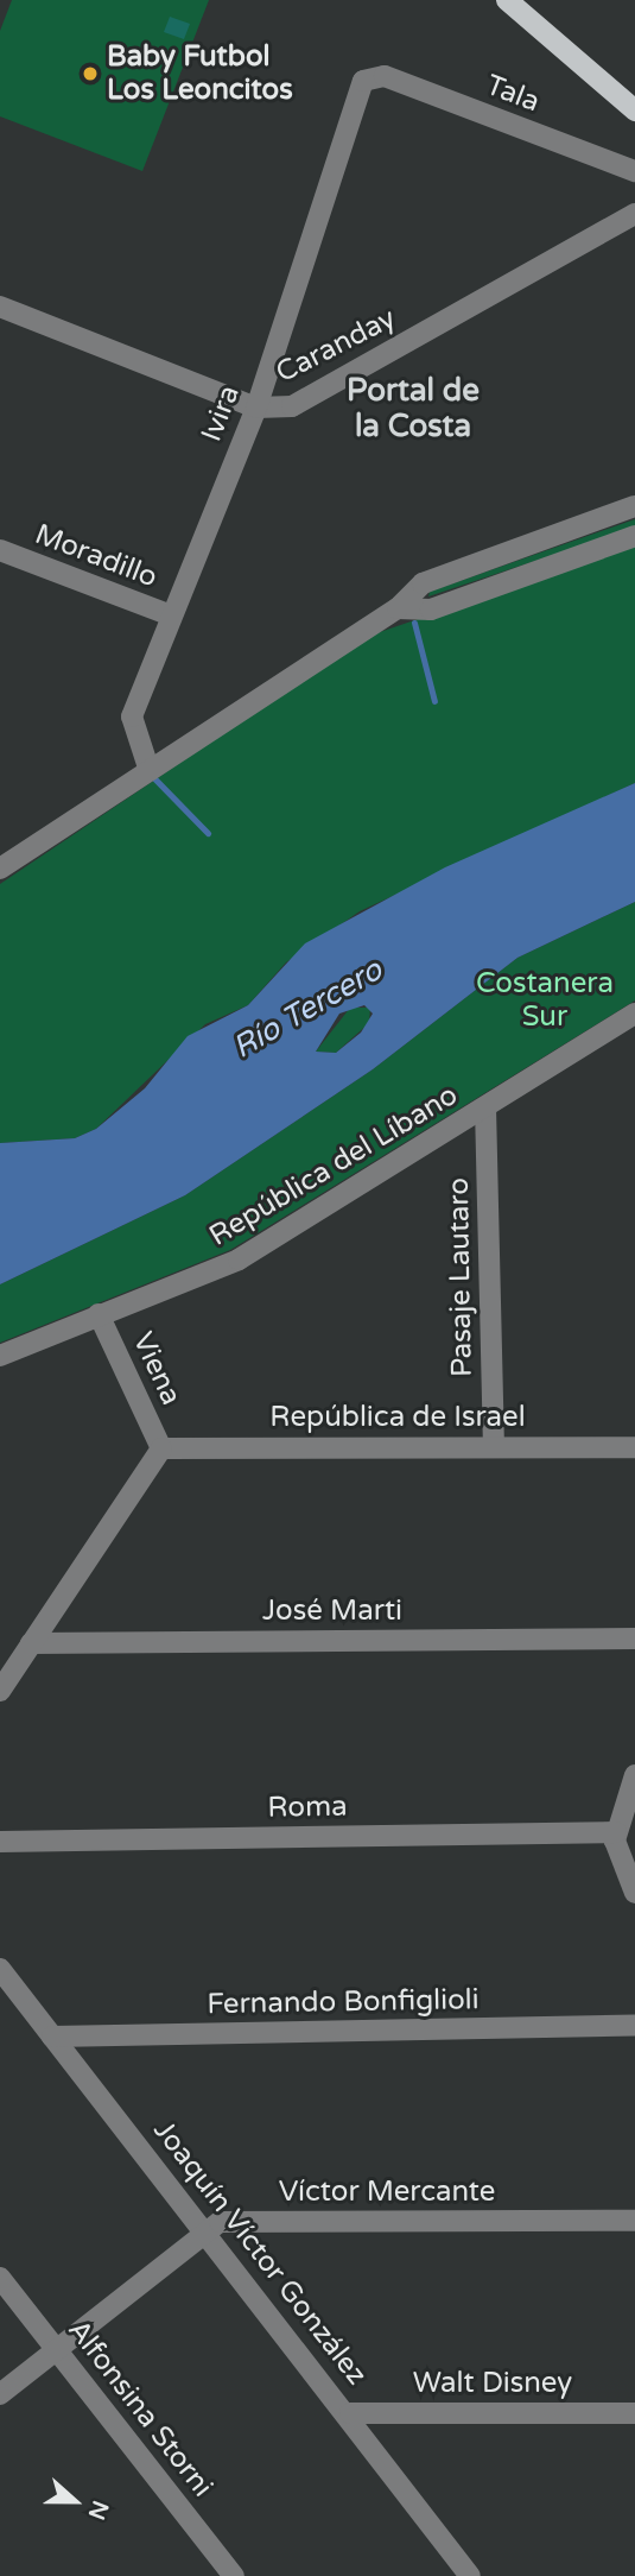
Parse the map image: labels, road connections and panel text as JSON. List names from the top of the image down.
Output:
{
  "streets": {
    "street": [
      "Tala",
      "Caranday",
      "Ivira",
      "Moradillo",
      "República del Líbano",
      "Pasaje Lautaro",
      "Viena",
      "República de Israel",
      "José Marti",
      "Roma",
      "Fernando Bonfiglioli",
      "Víctor Mercante",
      "Joaquín Víctor González",
      "Walt Disney",
      "Alfonsina Storni"
    ]
  },
  "crossings": [
    ["Tala", "Ivira"],
    ["Caranday", "Ivira"],
    ["Ivira", "Moradillo"],
    ["República del Líbano", "Pasaje Lautaro"],
    ["República del Líbano", "Viena"],
    ["Pasaje Lautaro", "República de Israel"],
    ["Viena", "República de Israel"],
    ["Fernando Bonfiglioli", "Joaquín Víctor González"],
    ["Víctor Mercante", "Joaquín Víctor González"],
    ["Víctor Mercante", "Alfonsina Storni"],
    ["Joaquín Víctor González", "Walt Disney"]
  ],
  "districts": ["Portal de la Costa"],
  "water": ["Río Tercero"],
  "parks": ["Costanera Sur"],
  "places": ["Baby Futbol Los Leoncitos"],
  "north": "right"
}
